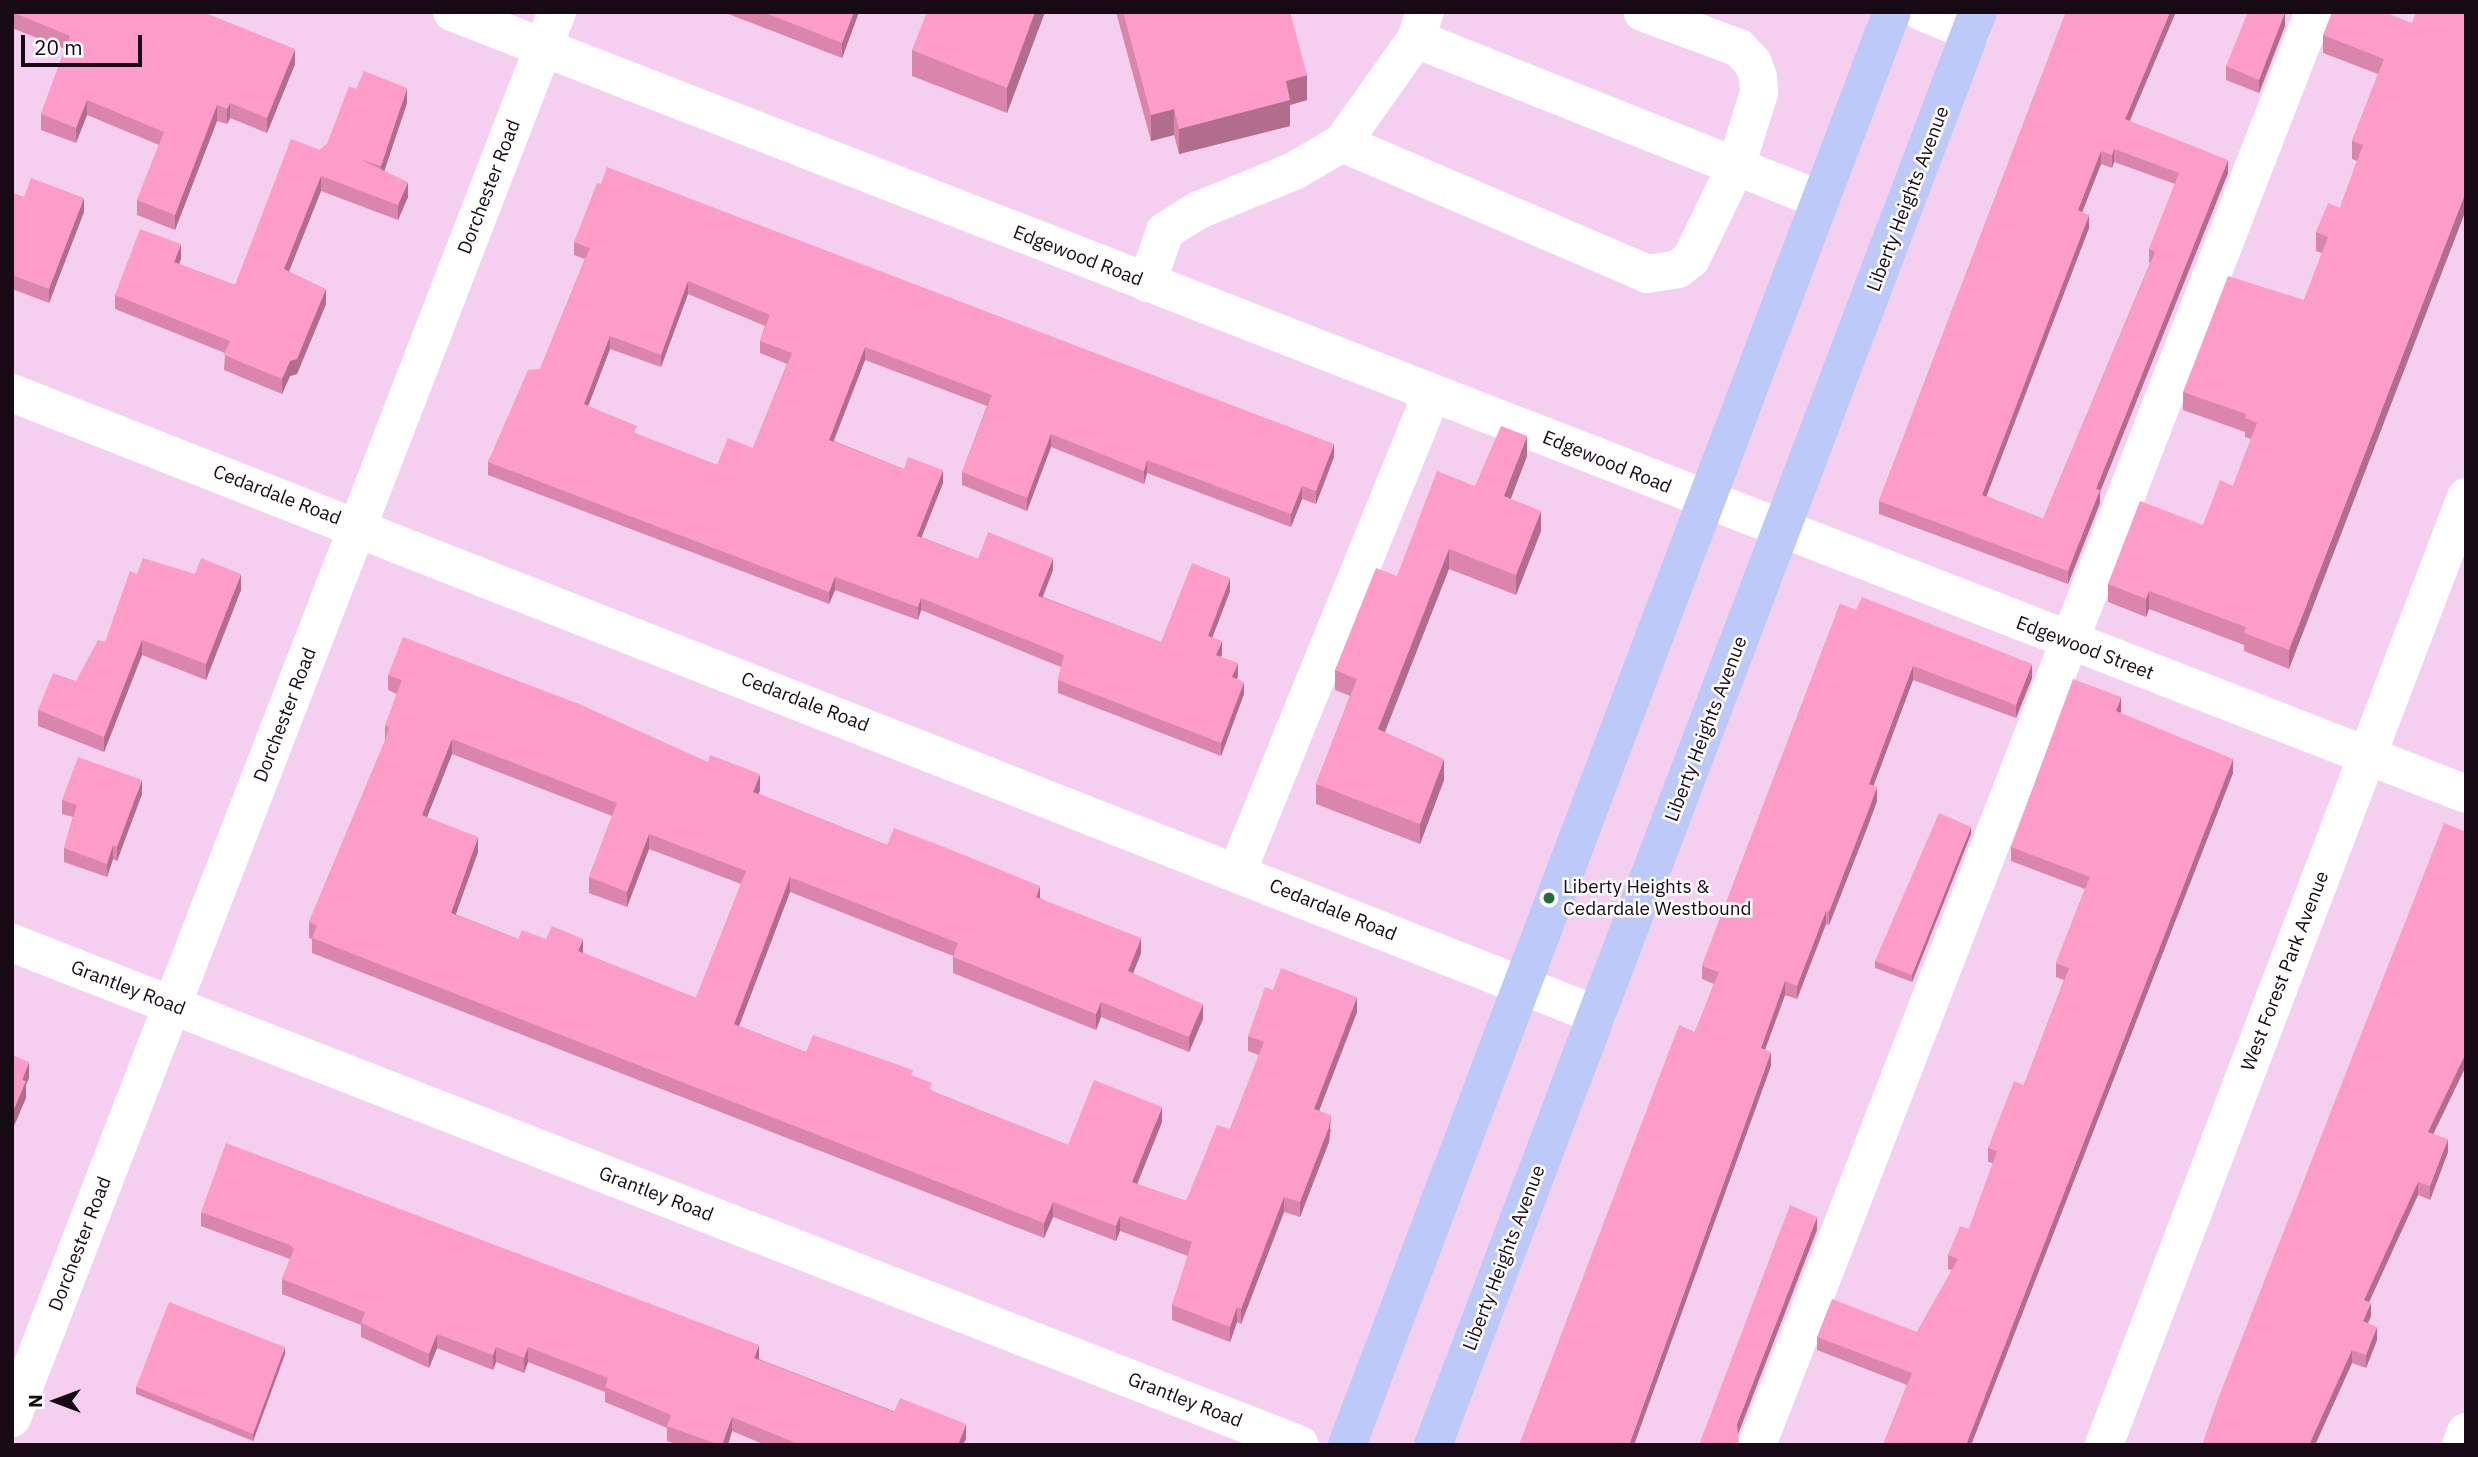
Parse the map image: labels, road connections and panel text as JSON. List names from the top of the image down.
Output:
{
  "streets": {
    "main road": ["Liberty Heights Avenue"],
    "street": [
      "Dorchester Road",
      "Edgewood Road",
      "Cedardale Road",
      "Edgewood Street",
      "West Forest Park Avenue",
      "Grantley Road"
    ]
  },
  "crossings": [
    ["Dorchester Road", "Edgewood Road"],
    ["Dorchester Road", "Cedardale Road"],
    ["Dorchester Road", "Grantley Road"],
    ["Liberty Heights Avenue", "Cedardale Road"],
    ["Liberty Heights Avenue", "Edgewood Street"],
    ["Edgewood Road", "Edgewood Street"],
    ["Edgewood Street", "West Forest Park Avenue"]
  ],
  "places": ["Liberty Heights & Cedardale Westbound"],
  "scale_bar": "20 m",
  "north": "left"
}
